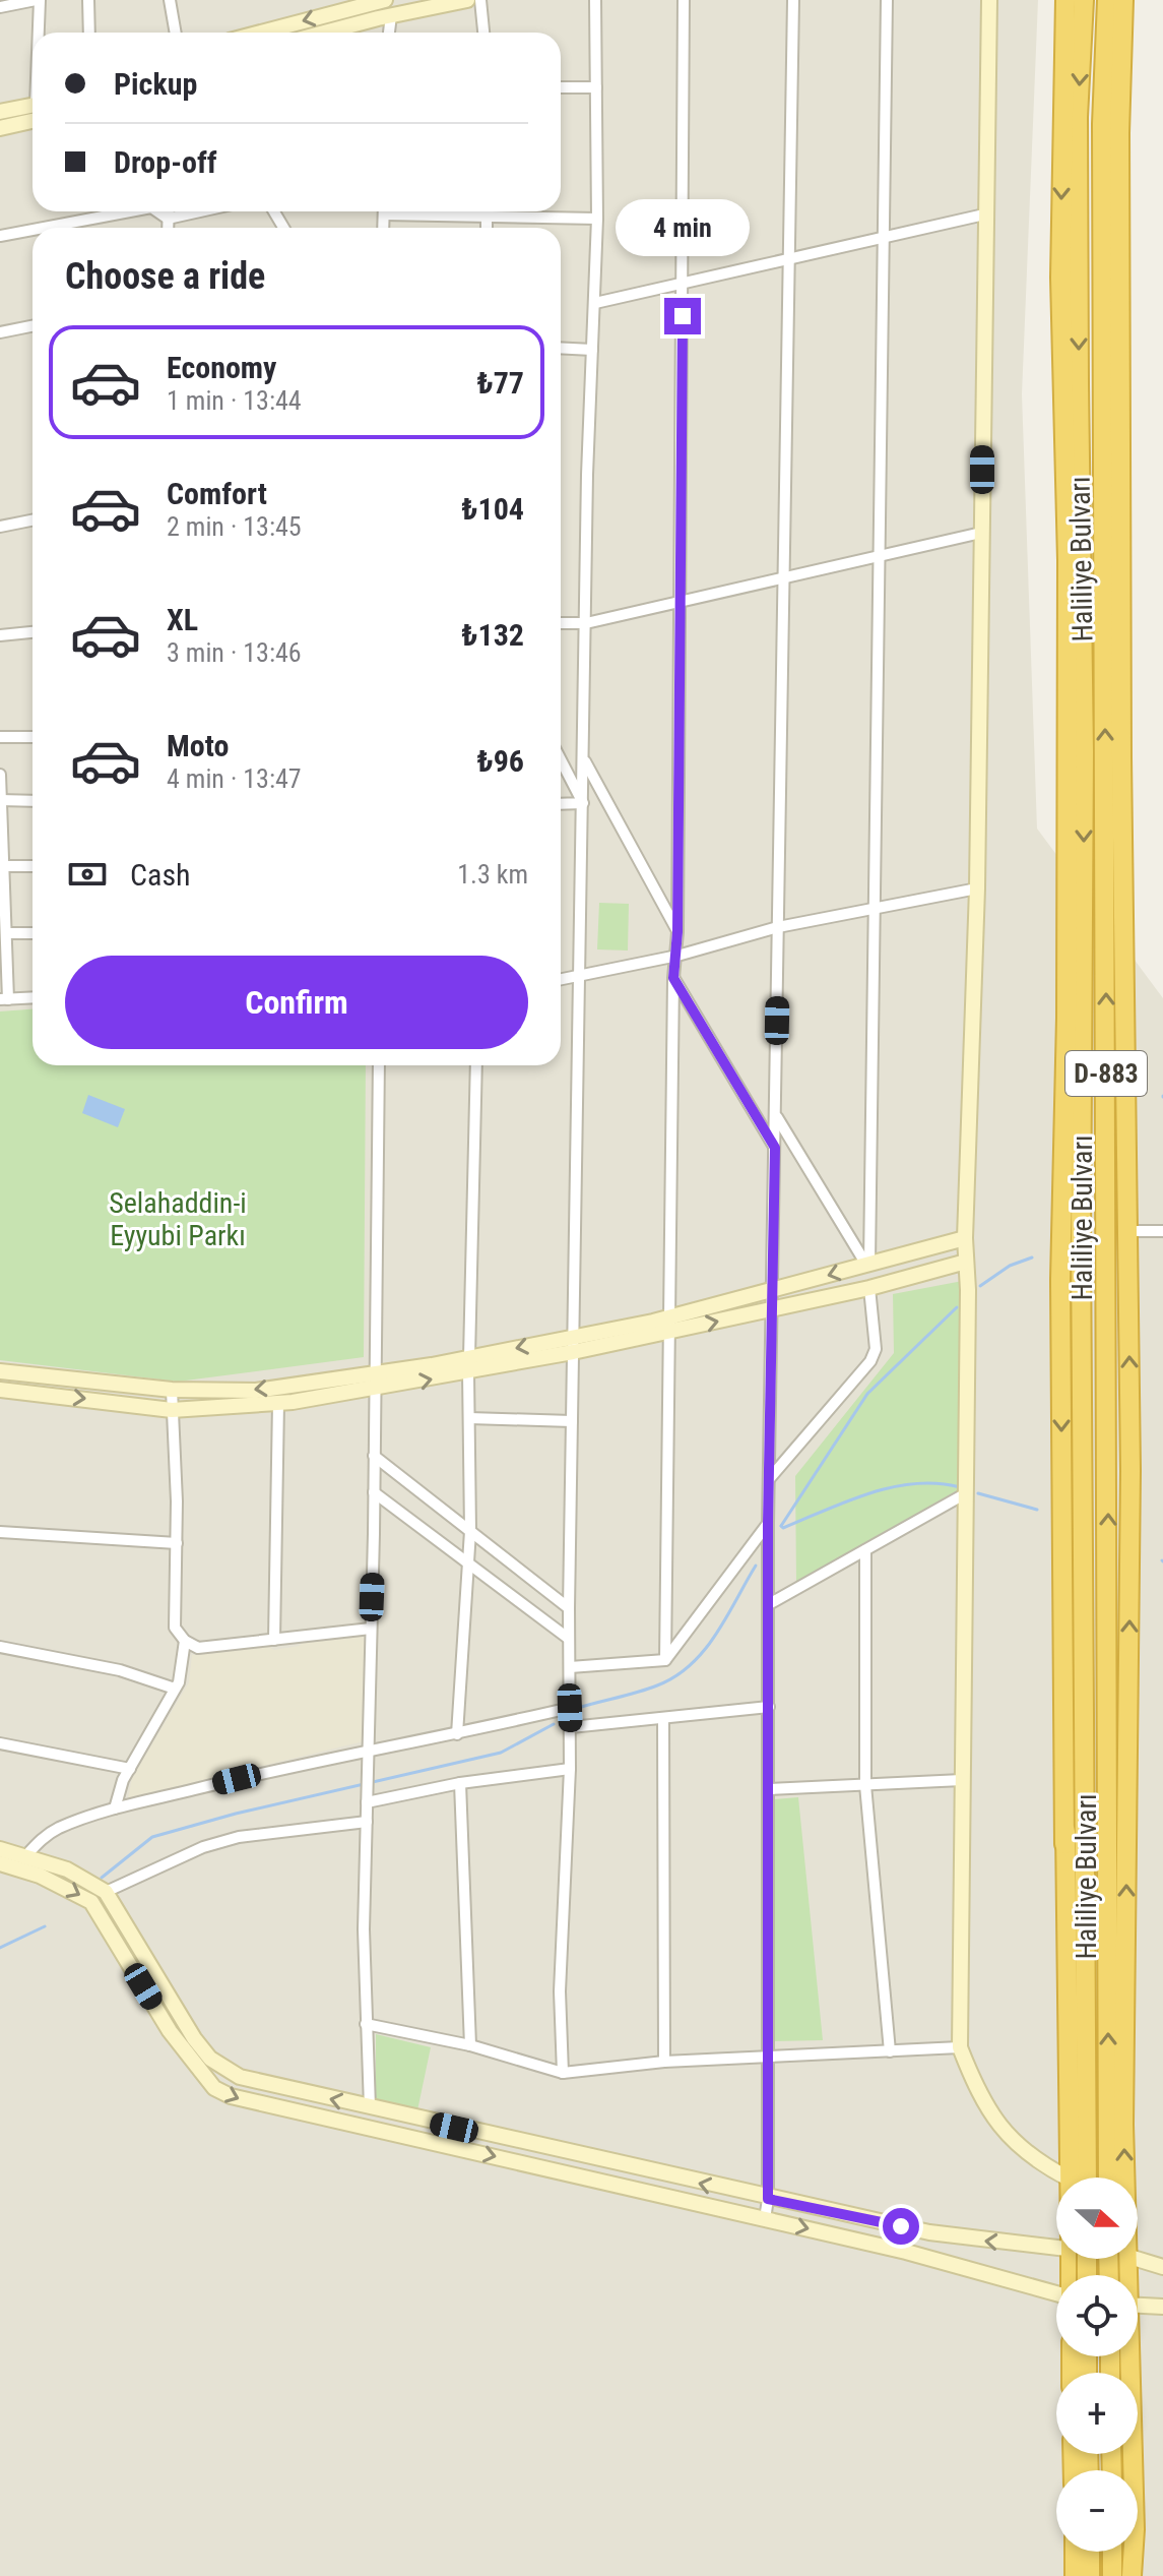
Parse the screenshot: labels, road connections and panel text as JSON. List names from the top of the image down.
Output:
{
  "streets": {
    "highway": ["Haliliye Bulvarı", "D-883"]
  },
  "parks": ["Selahaddin-i Eyyubi Parkı"],
  "north": "right",
  "page": {
    "banner": ["Pickup", "Drop-off"],
    "bubble": "4 min",
    "heading": "Choose a ride",
    "list": [
      {
        "name": "Economy",
        "note": "1 min · 13:44",
        "value": "₺77"
      },
      {
        "name": "Comfort",
        "note": "2 min · 13:45",
        "value": "₺104"
      },
      {
        "name": "XL",
        "note": "3 min · 13:46",
        "value": "₺132"
      },
      {
        "name": "Moto",
        "note": "4 min · 13:47",
        "value": "₺96"
      }
    ],
    "pay": ["Cash", "1.3 km"],
    "buttons": "Confirm",
    "map_buttons": ["+", "−"]
  }
}
